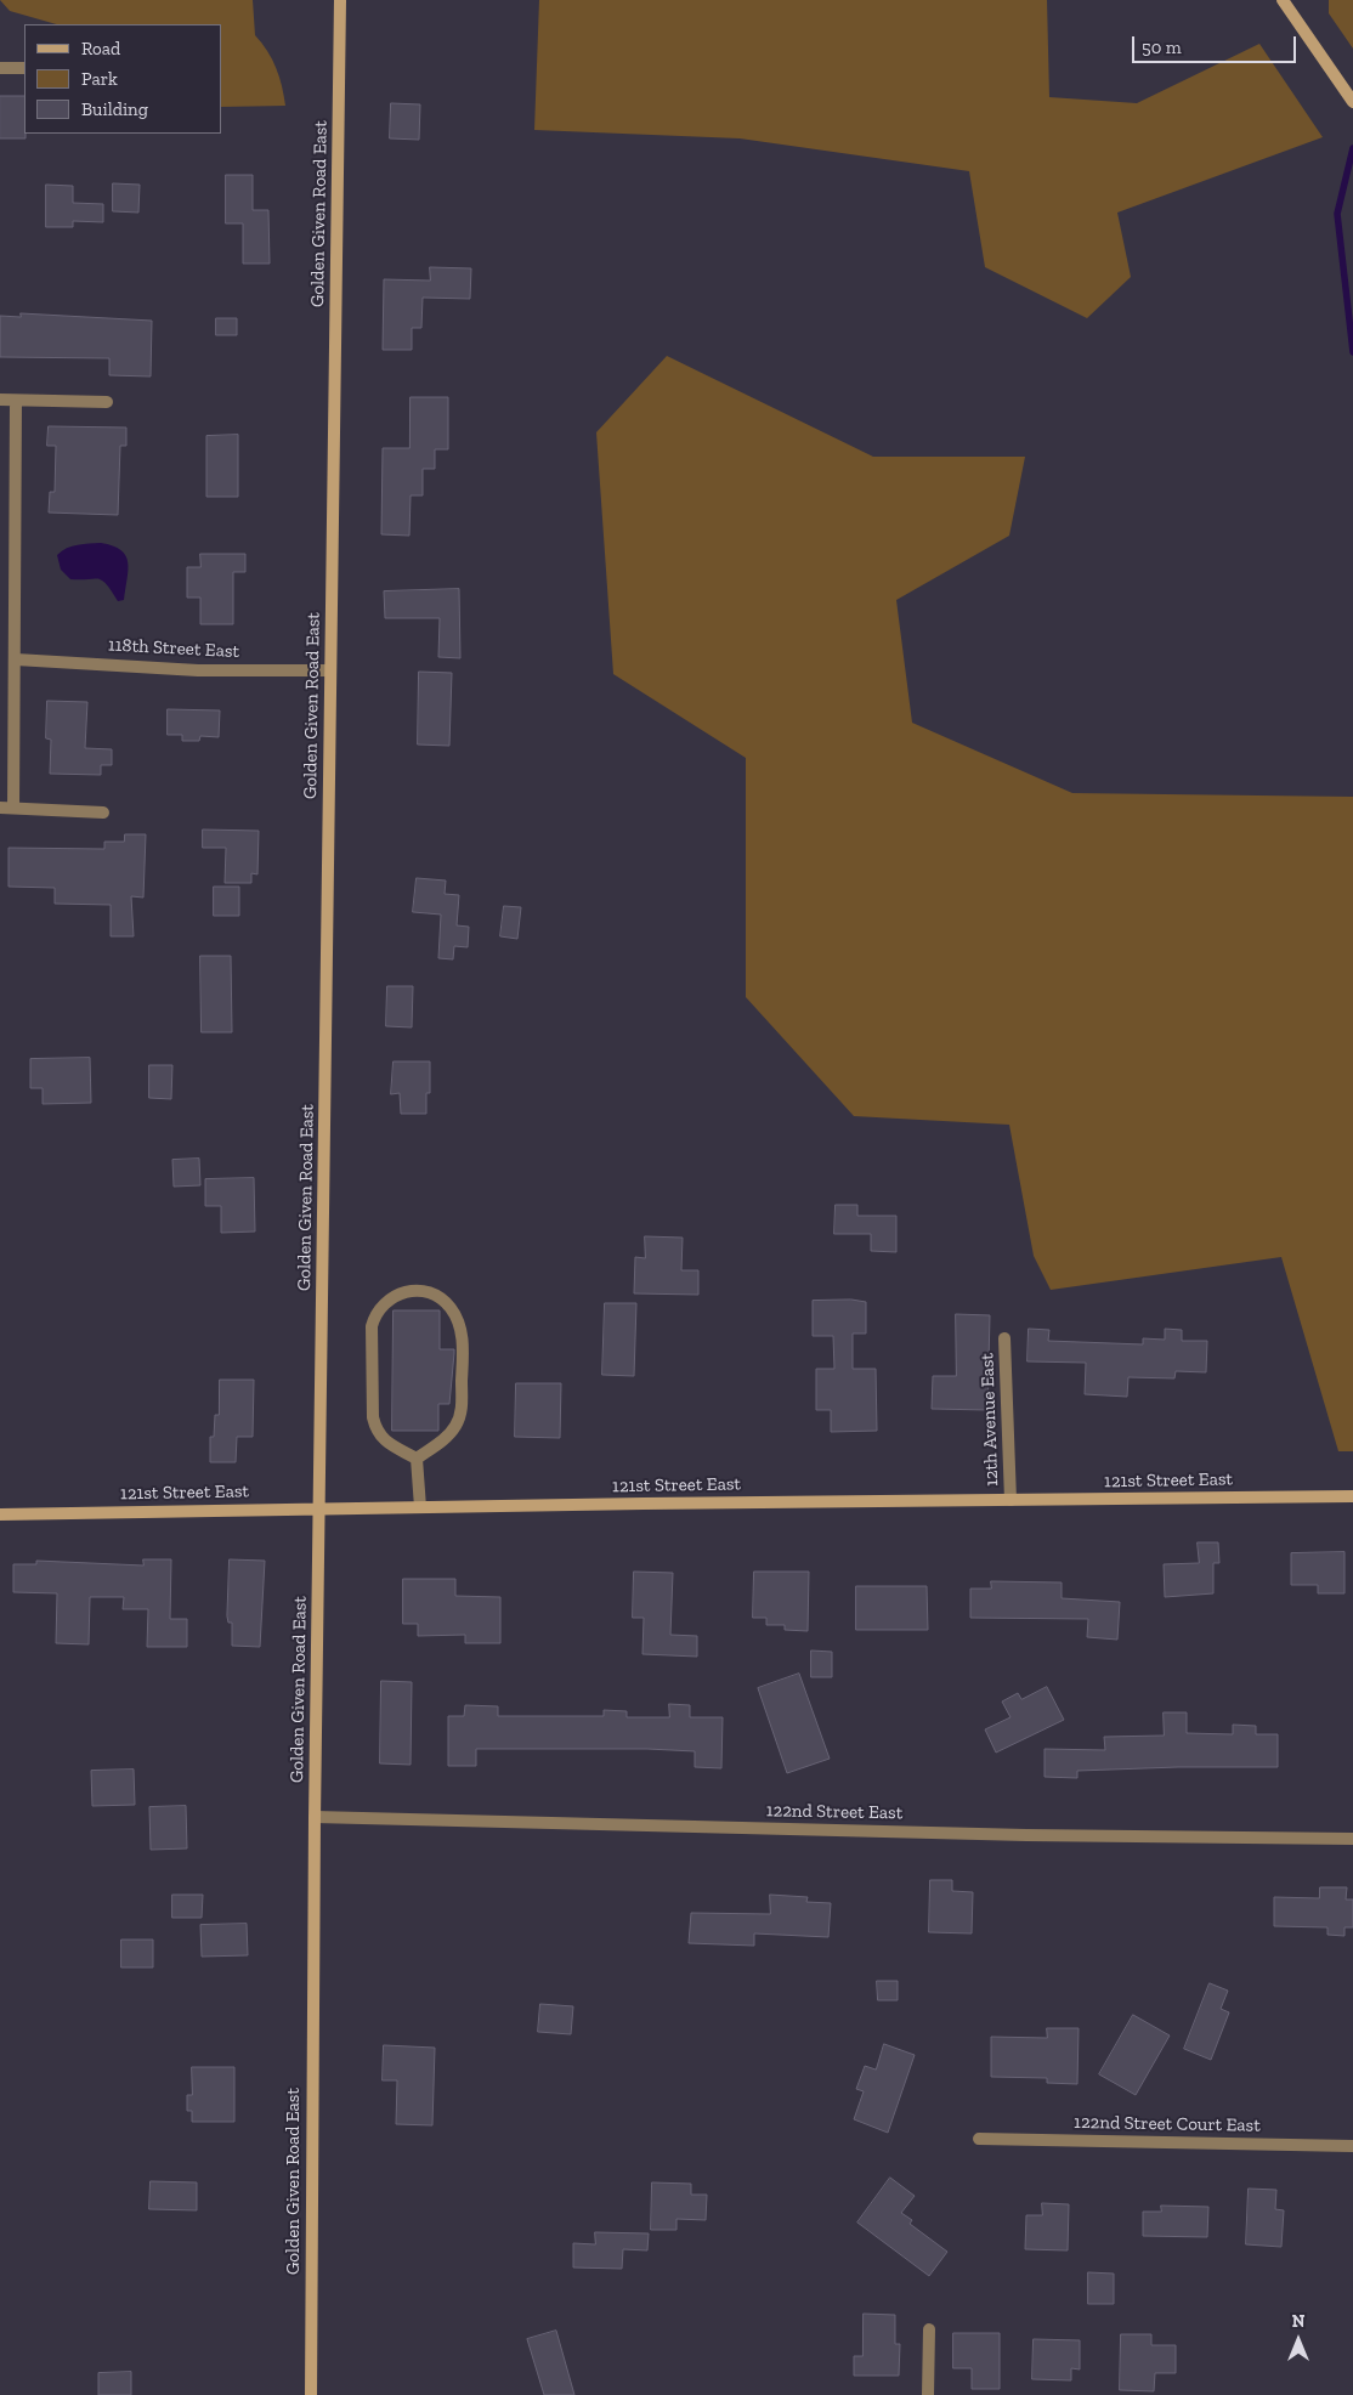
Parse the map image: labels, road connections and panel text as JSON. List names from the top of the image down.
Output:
{
  "streets": {
    "street": [
      "Golden Given Road East",
      "118th Street East",
      "12th Avenue East",
      "121st Street East",
      "122nd Street East",
      "122nd Street Court East"
    ]
  },
  "crossings": [
    ["Golden Given Road East", "118th Street East"],
    ["Golden Given Road East", "121st Street East"],
    ["Golden Given Road East", "122nd Street East"],
    ["12th Avenue East", "121st Street East"]
  ],
  "legend": ["Road", "Park", "Building"],
  "scale_bar": "50 m",
  "north": "top"
}
